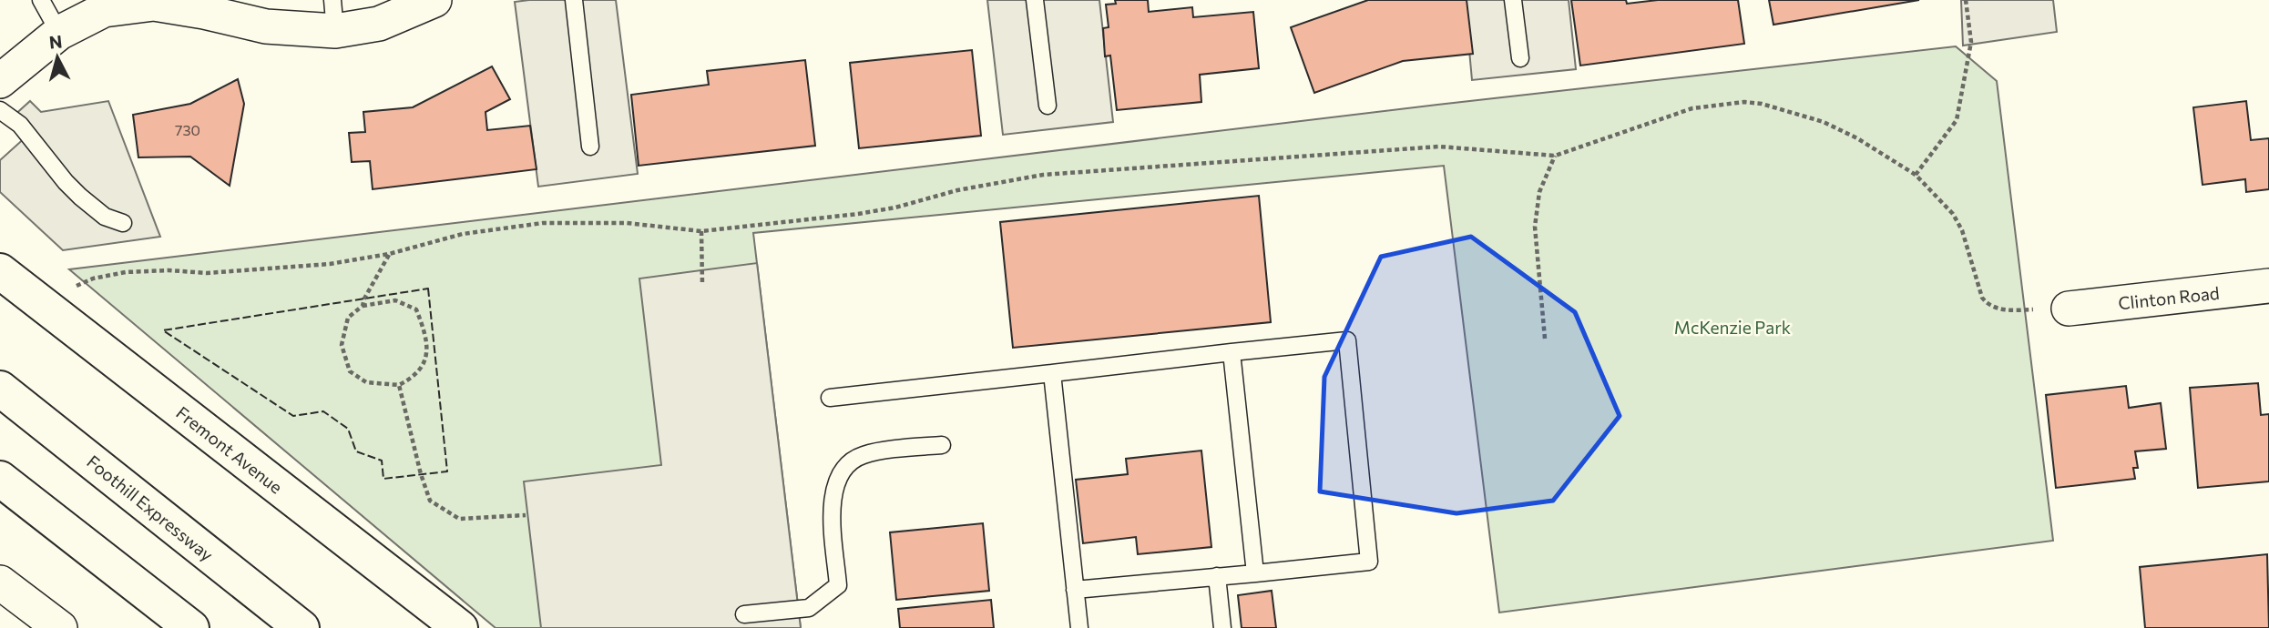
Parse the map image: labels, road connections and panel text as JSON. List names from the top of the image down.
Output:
{
  "streets": {
    "main road": ["Fremont Avenue", "Foothill Expressway"],
    "street": ["Clinton Road"]
  },
  "parks": ["McKenzie Park"],
  "house_numbers": ["730"],
  "north": "top"
}
